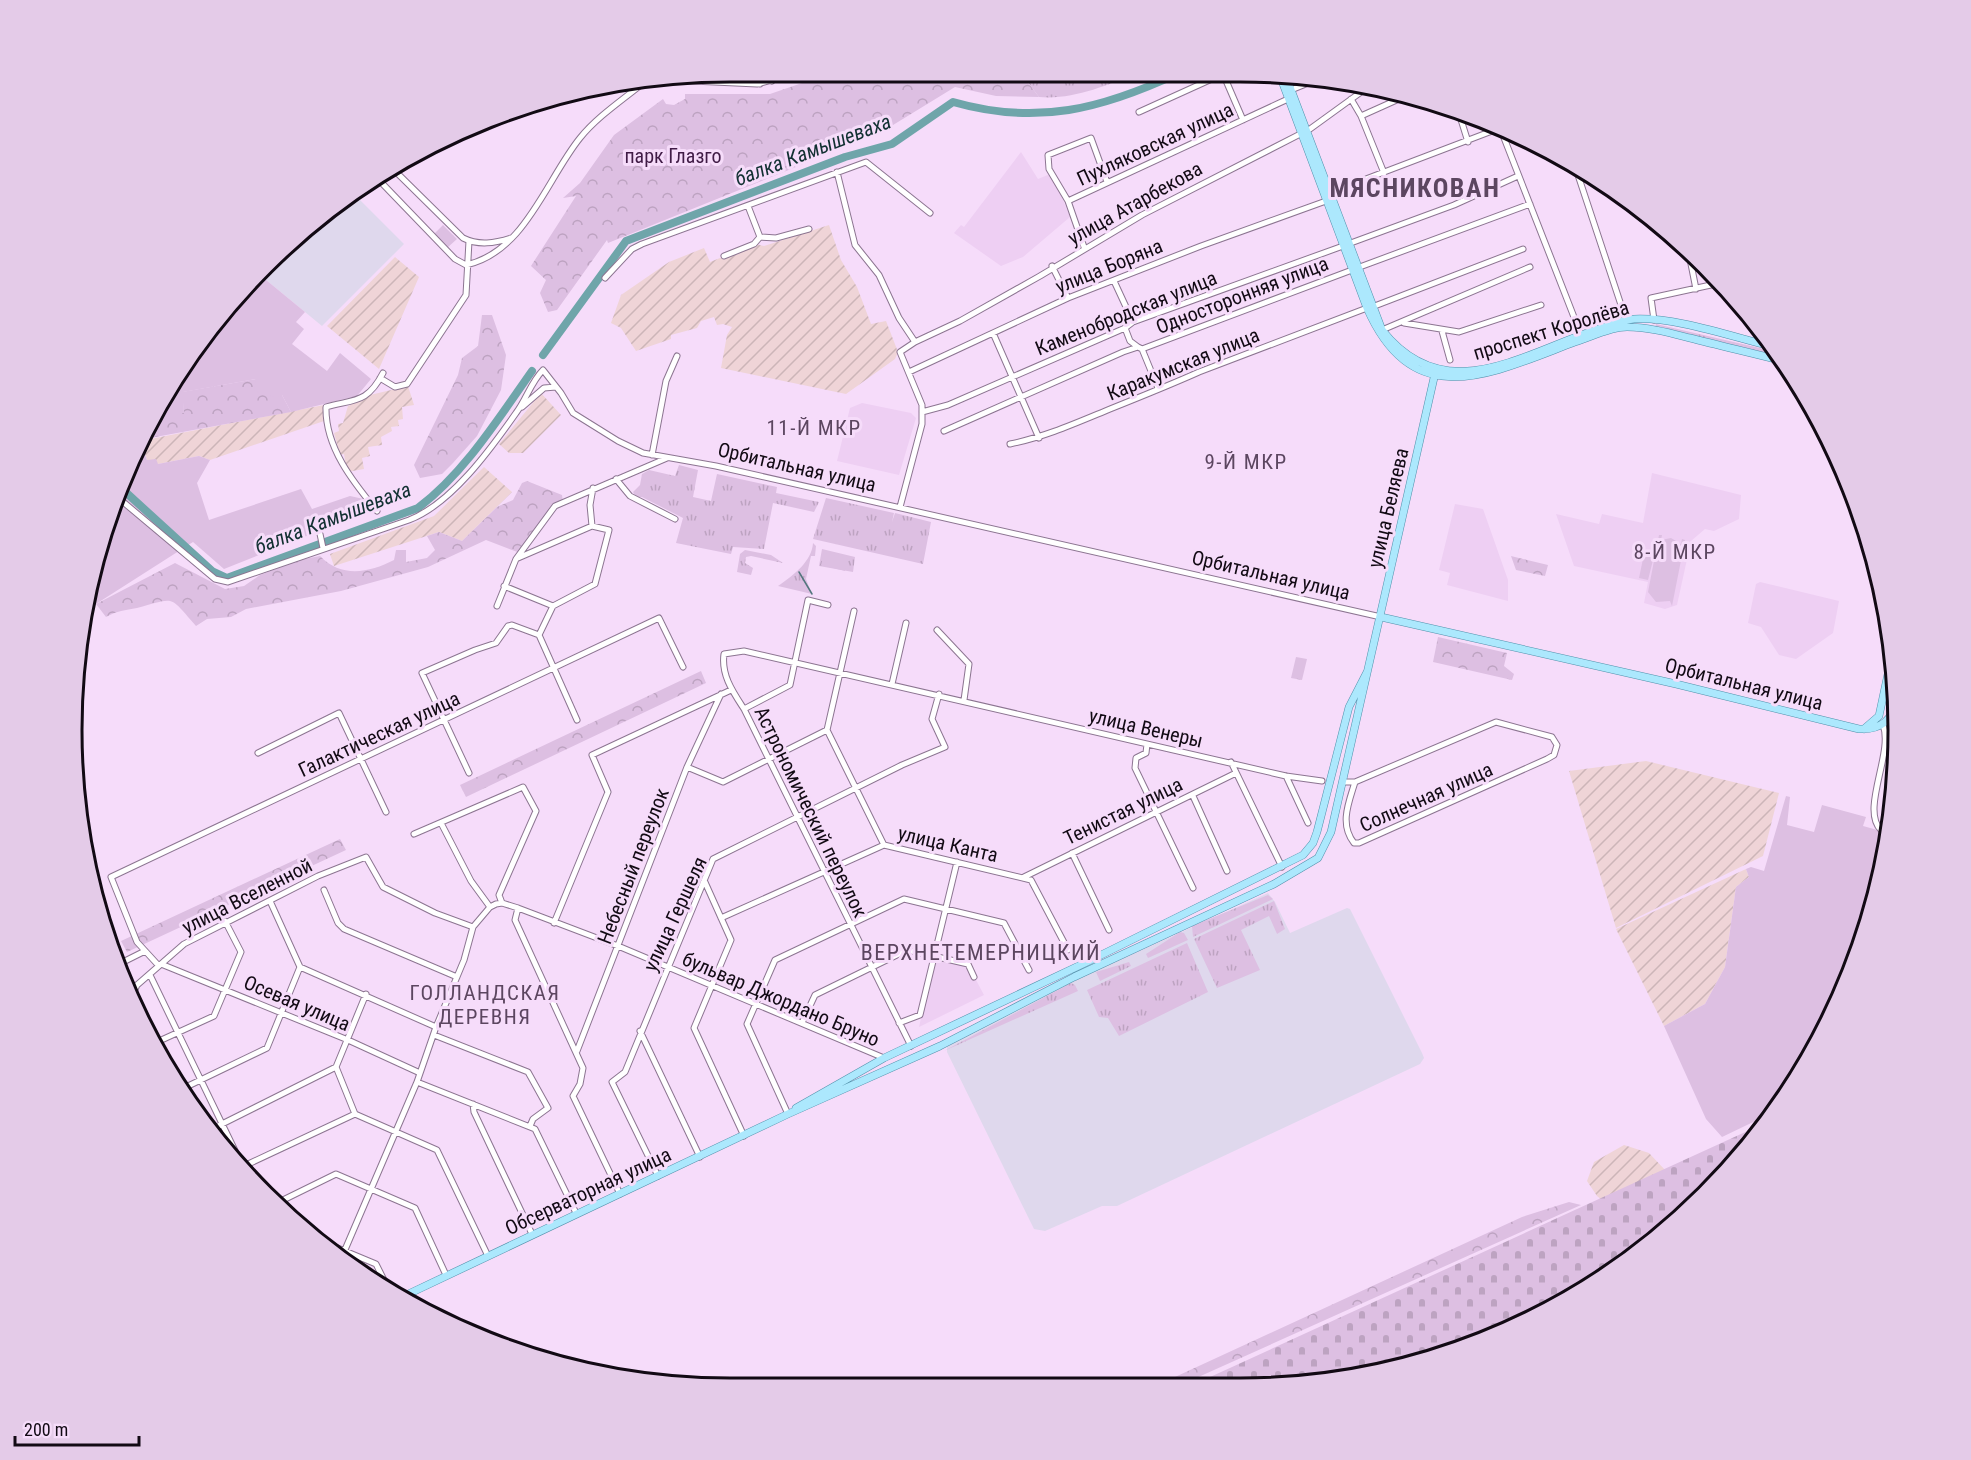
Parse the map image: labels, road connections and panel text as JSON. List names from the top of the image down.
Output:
{
  "streets": {
    "main road": [
      "проспект Королёва",
      "Орбитальная улица",
      "улица Беляева",
      "Обсерваторная улица"
    ],
    "street": [
      "Пухляковская улица",
      "улица Атарбекова",
      "улица Боряна",
      "Односторонняя улица",
      "Каменобродская улица",
      "Каракумская улица",
      "улица Венеры",
      "Галактическая улица",
      "Солнечная улица",
      "Тенистая улица",
      "Астрономический переулок",
      "улица Канта",
      "Небесный переулок",
      "улица Вселенной",
      "улица Гершеля",
      "бульвар Джордано Бруно",
      "Осевая улица"
    ]
  },
  "crossings": [
    ["улица Атарбекова", "улица Боряна"],
    ["проспект Королёва", "улица Беляева"],
    ["Орбитальная улица", "улица Беляева"],
    ["Орбитальная улица", "Обсерваторная улица"],
    ["улица Беляева", "Обсерваторная улица"],
    ["улица Венеры", "Астрономический переулок"],
    ["улица Венеры", "улица Гершеля"],
    ["Тенистая улица", "улица Канта"],
    ["Астрономический переулок", "улица Канта"],
    ["Астрономический переулок", "улица Гершеля"],
    ["Астрономический переулок", "Обсерваторная улица"],
    ["Небесный переулок", "бульвар Джордано Бруно"],
    ["улица Вселенной", "Осевая улица"],
    ["улица Гершеля", "бульвар Джордано Бруно"],
    ["улица Гершеля", "Обсерваторная улица"],
    ["бульвар Джордано Бруно", "Обсерваторная улица"]
  ],
  "districts": [
    "МЯСНИКОВАН",
    "11-Й МКР",
    "9-Й МКР",
    "8-Й МКР",
    "ВЕРХНЕТЕМЕРНИЦКИЙ",
    "ГОЛЛАНДСКАЯ ДЕРЕВНЯ"
  ],
  "water": ["балка Камышеваха"],
  "parks": ["парк Глазго"],
  "scale_bar": "200 m"
}
